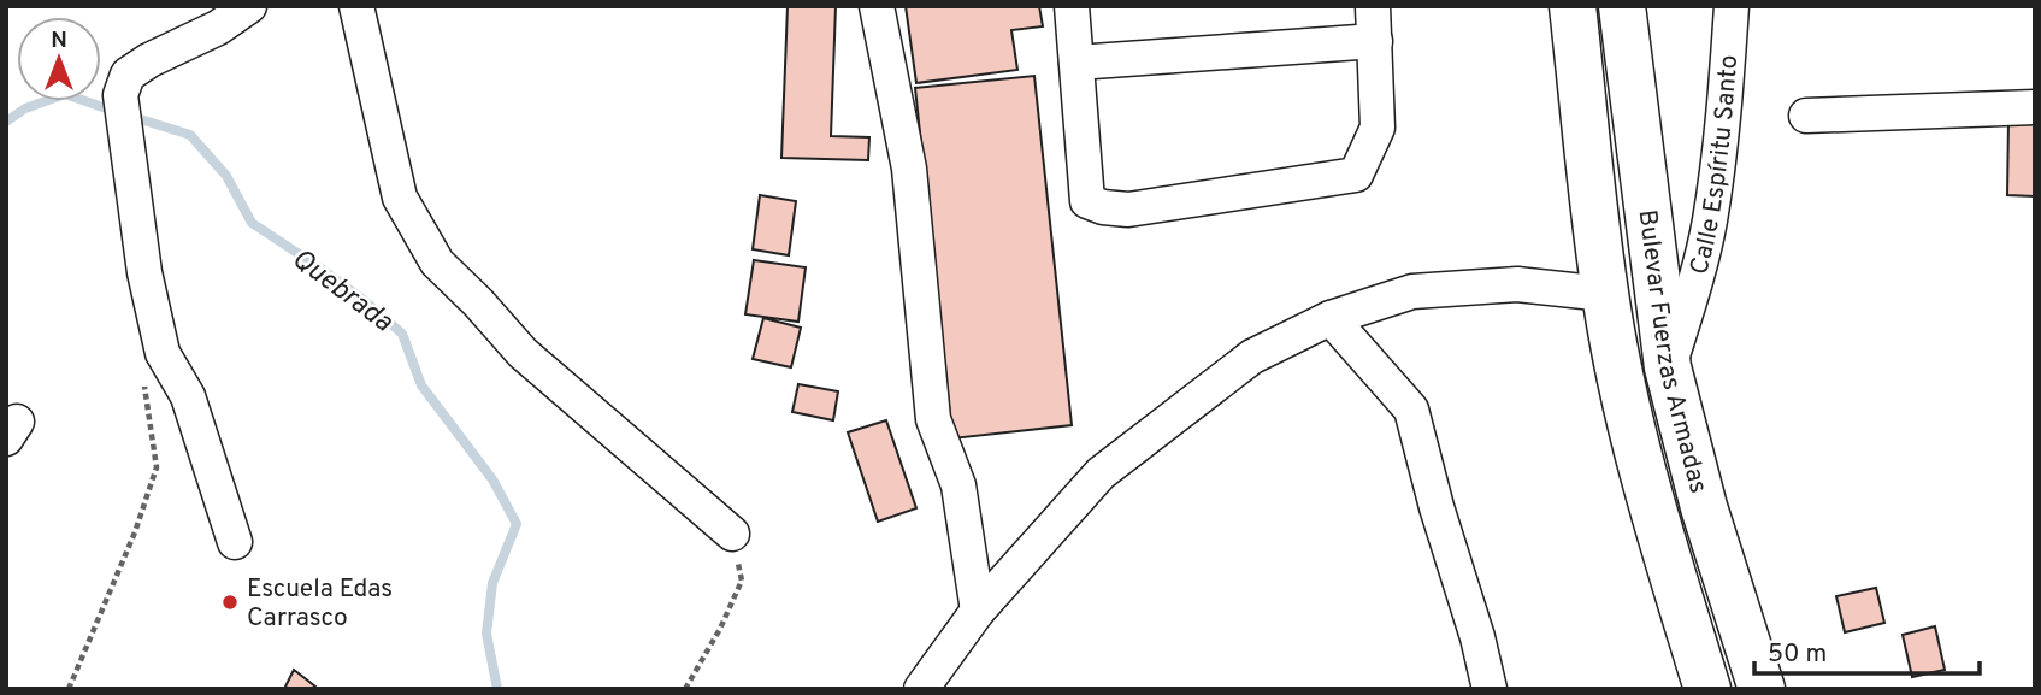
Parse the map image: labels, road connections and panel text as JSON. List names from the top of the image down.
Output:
{
  "streets": {
    "highway": ["Bulevar Fuerzas Armadas"],
    "street": ["Calle Espíritu Santo"]
  },
  "crossings": [
    ["Calle Espíritu Santo", "Bulevar Fuerzas Armadas"]
  ],
  "water": ["Quebrada"],
  "places": ["Escuela Edas Carrasco"],
  "scale_bar": "50 m",
  "north": "top"
}
